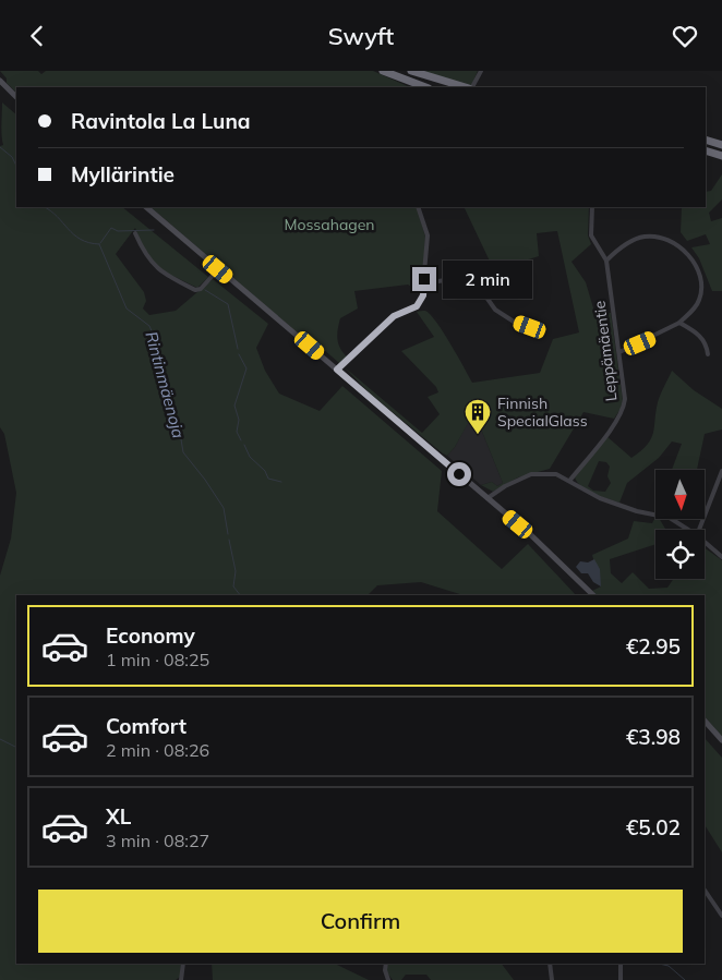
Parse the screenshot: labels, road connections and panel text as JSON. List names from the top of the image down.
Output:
{
  "streets": {
    "street": ["Leppämäentie"]
  },
  "water": ["Rintinmäenoja"],
  "parks": ["Mossahagen"],
  "places": {
    "building": ["Finnish SpecialGlass"]
  },
  "north": "bottom",
  "page": {
    "header": "Swyft",
    "banner": ["Ravintola La Luna", "Myllärintie"],
    "bubble": "2 min",
    "list": [
      {
        "name": "Economy",
        "note": "1 min · 08:25",
        "value": "€2.95"
      },
      {
        "name": "Comfort",
        "note": "2 min · 08:26",
        "value": "€3.98"
      },
      {
        "name": "XL",
        "note": "3 min · 08:27",
        "value": "€5.02"
      }
    ],
    "buttons": "Confirm"
  }
}
